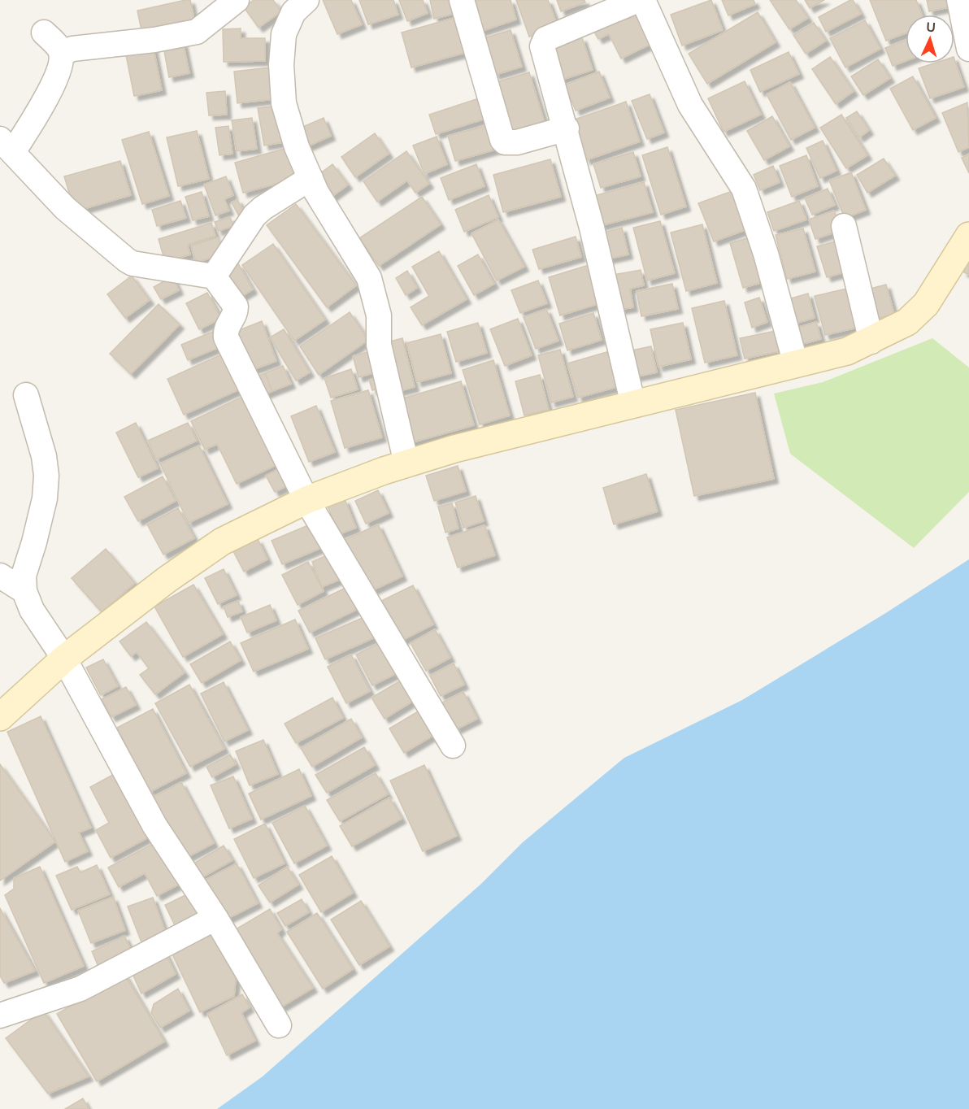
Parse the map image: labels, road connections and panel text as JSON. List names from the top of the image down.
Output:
{
  "north": "top"
}
